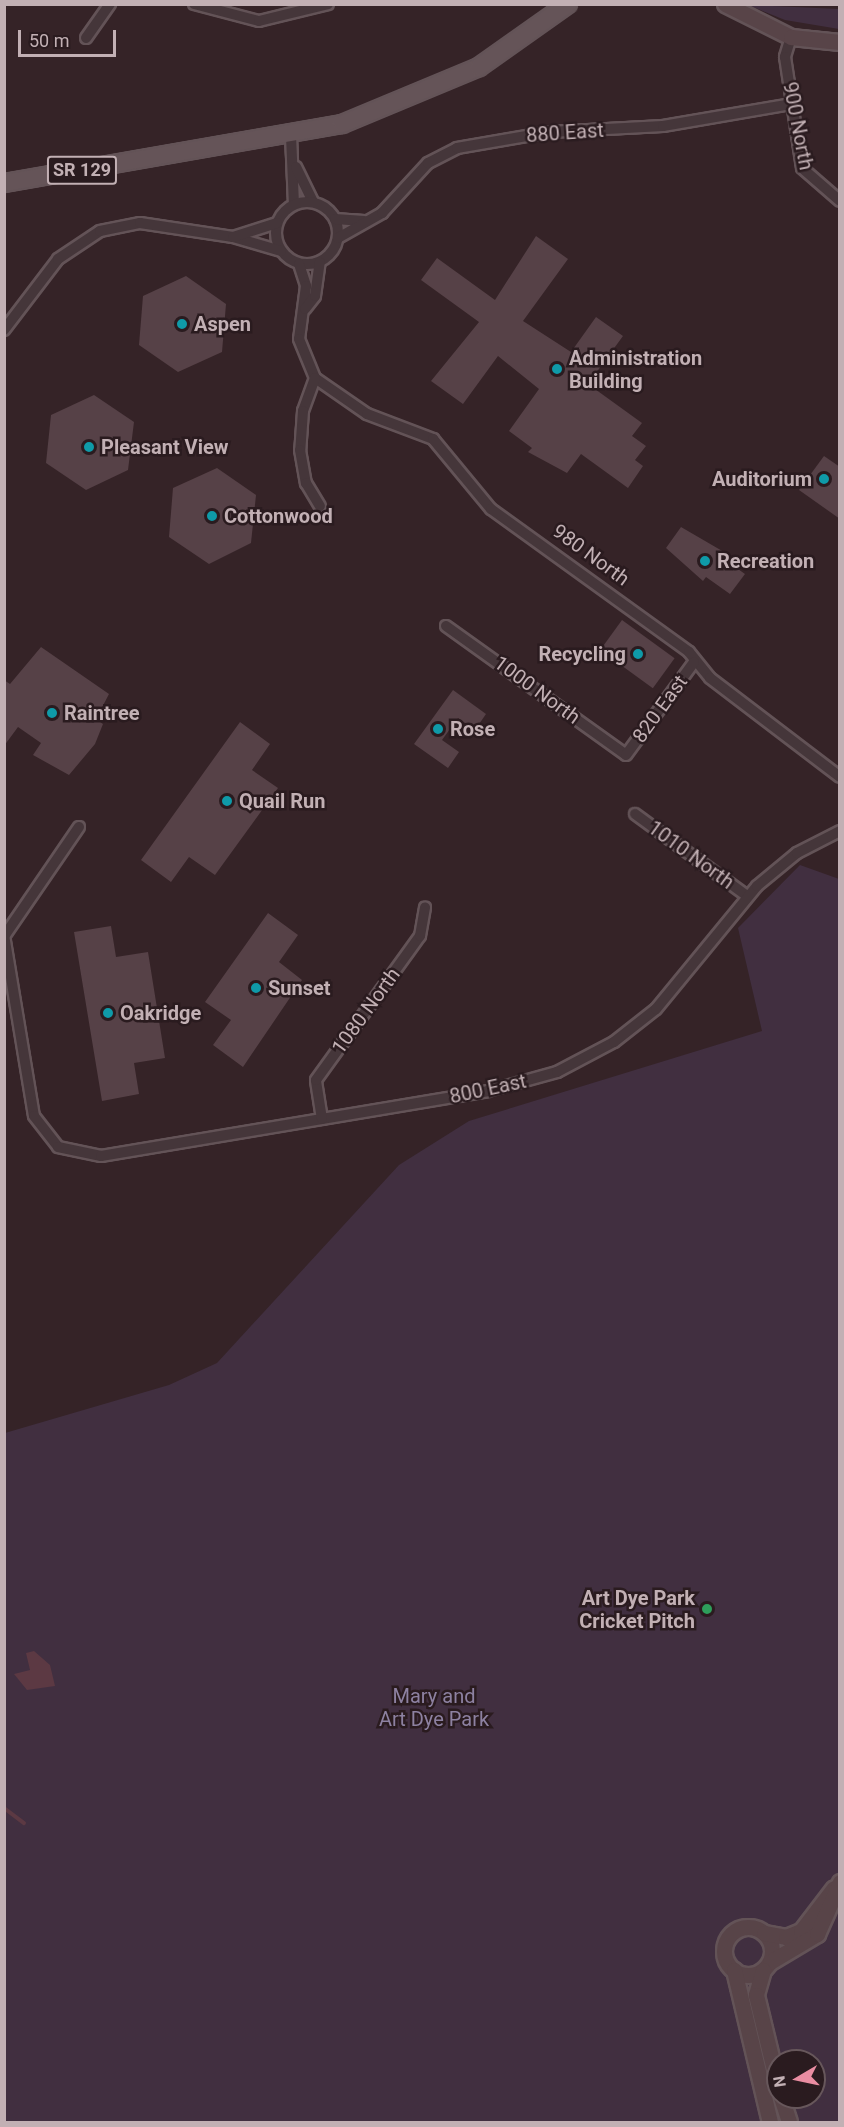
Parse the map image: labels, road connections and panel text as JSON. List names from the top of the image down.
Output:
{
  "streets": {
    "main road": ["SR 129"],
    "street": [
      "900 North",
      "880 East",
      "980 North",
      "1000 North",
      "820 East",
      "1010 North",
      "1080 North",
      "800 East"
    ]
  },
  "crossings": [
    ["900 North", "880 East"],
    ["980 North", "820 East"],
    ["1000 North", "820 East"],
    ["1010 North", "800 East"],
    ["1080 North", "800 East"]
  ],
  "parks": ["Mary and Art Dye Park"],
  "places": [
    "Aspen",
    "Administration Building",
    "Pleasant View",
    "Auditorium",
    "Cottonwood",
    "Recreation",
    "Recycling",
    "Raintree",
    "Rose",
    "Quail Run",
    "Sunset",
    "Oakridge",
    "Art Dye Park Cricket Pitch"
  ],
  "scale_bar": "50 m",
  "north": "left"
}
